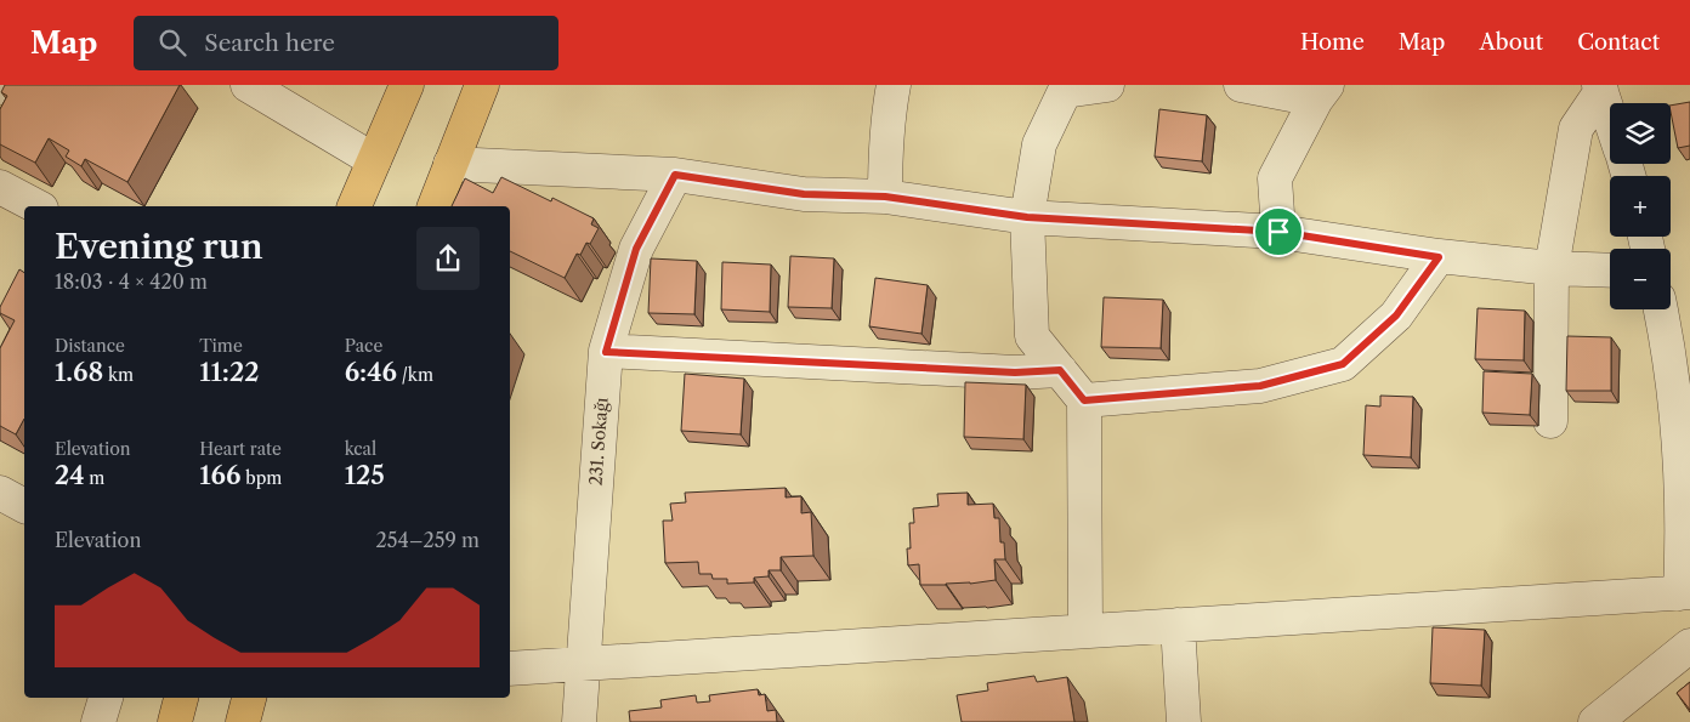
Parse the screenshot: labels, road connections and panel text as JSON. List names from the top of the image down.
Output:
{
  "streets": {
    "street": ["231. Sokağı"]
  },
  "page": {
    "header": "Map",
    "search": "Search here",
    "nav": [
      "Home",
      "Map",
      "About",
      "Contact"
    ],
    "map_buttons": ["+", "−"],
    "heading": ["Evening run", "18:03 · 4 × 420 m"],
    "stats": [
      ["Distance", "1.68 km"],
      ["Time", "11:22"],
      ["Pace", "6:46 /km"],
      ["Elevation", "24 m"],
      ["Heart rate", "166 bpm"],
      ["kcal", "125"]
    ],
    "chart": ["Elevation", "254–259 m"]
  }
}
